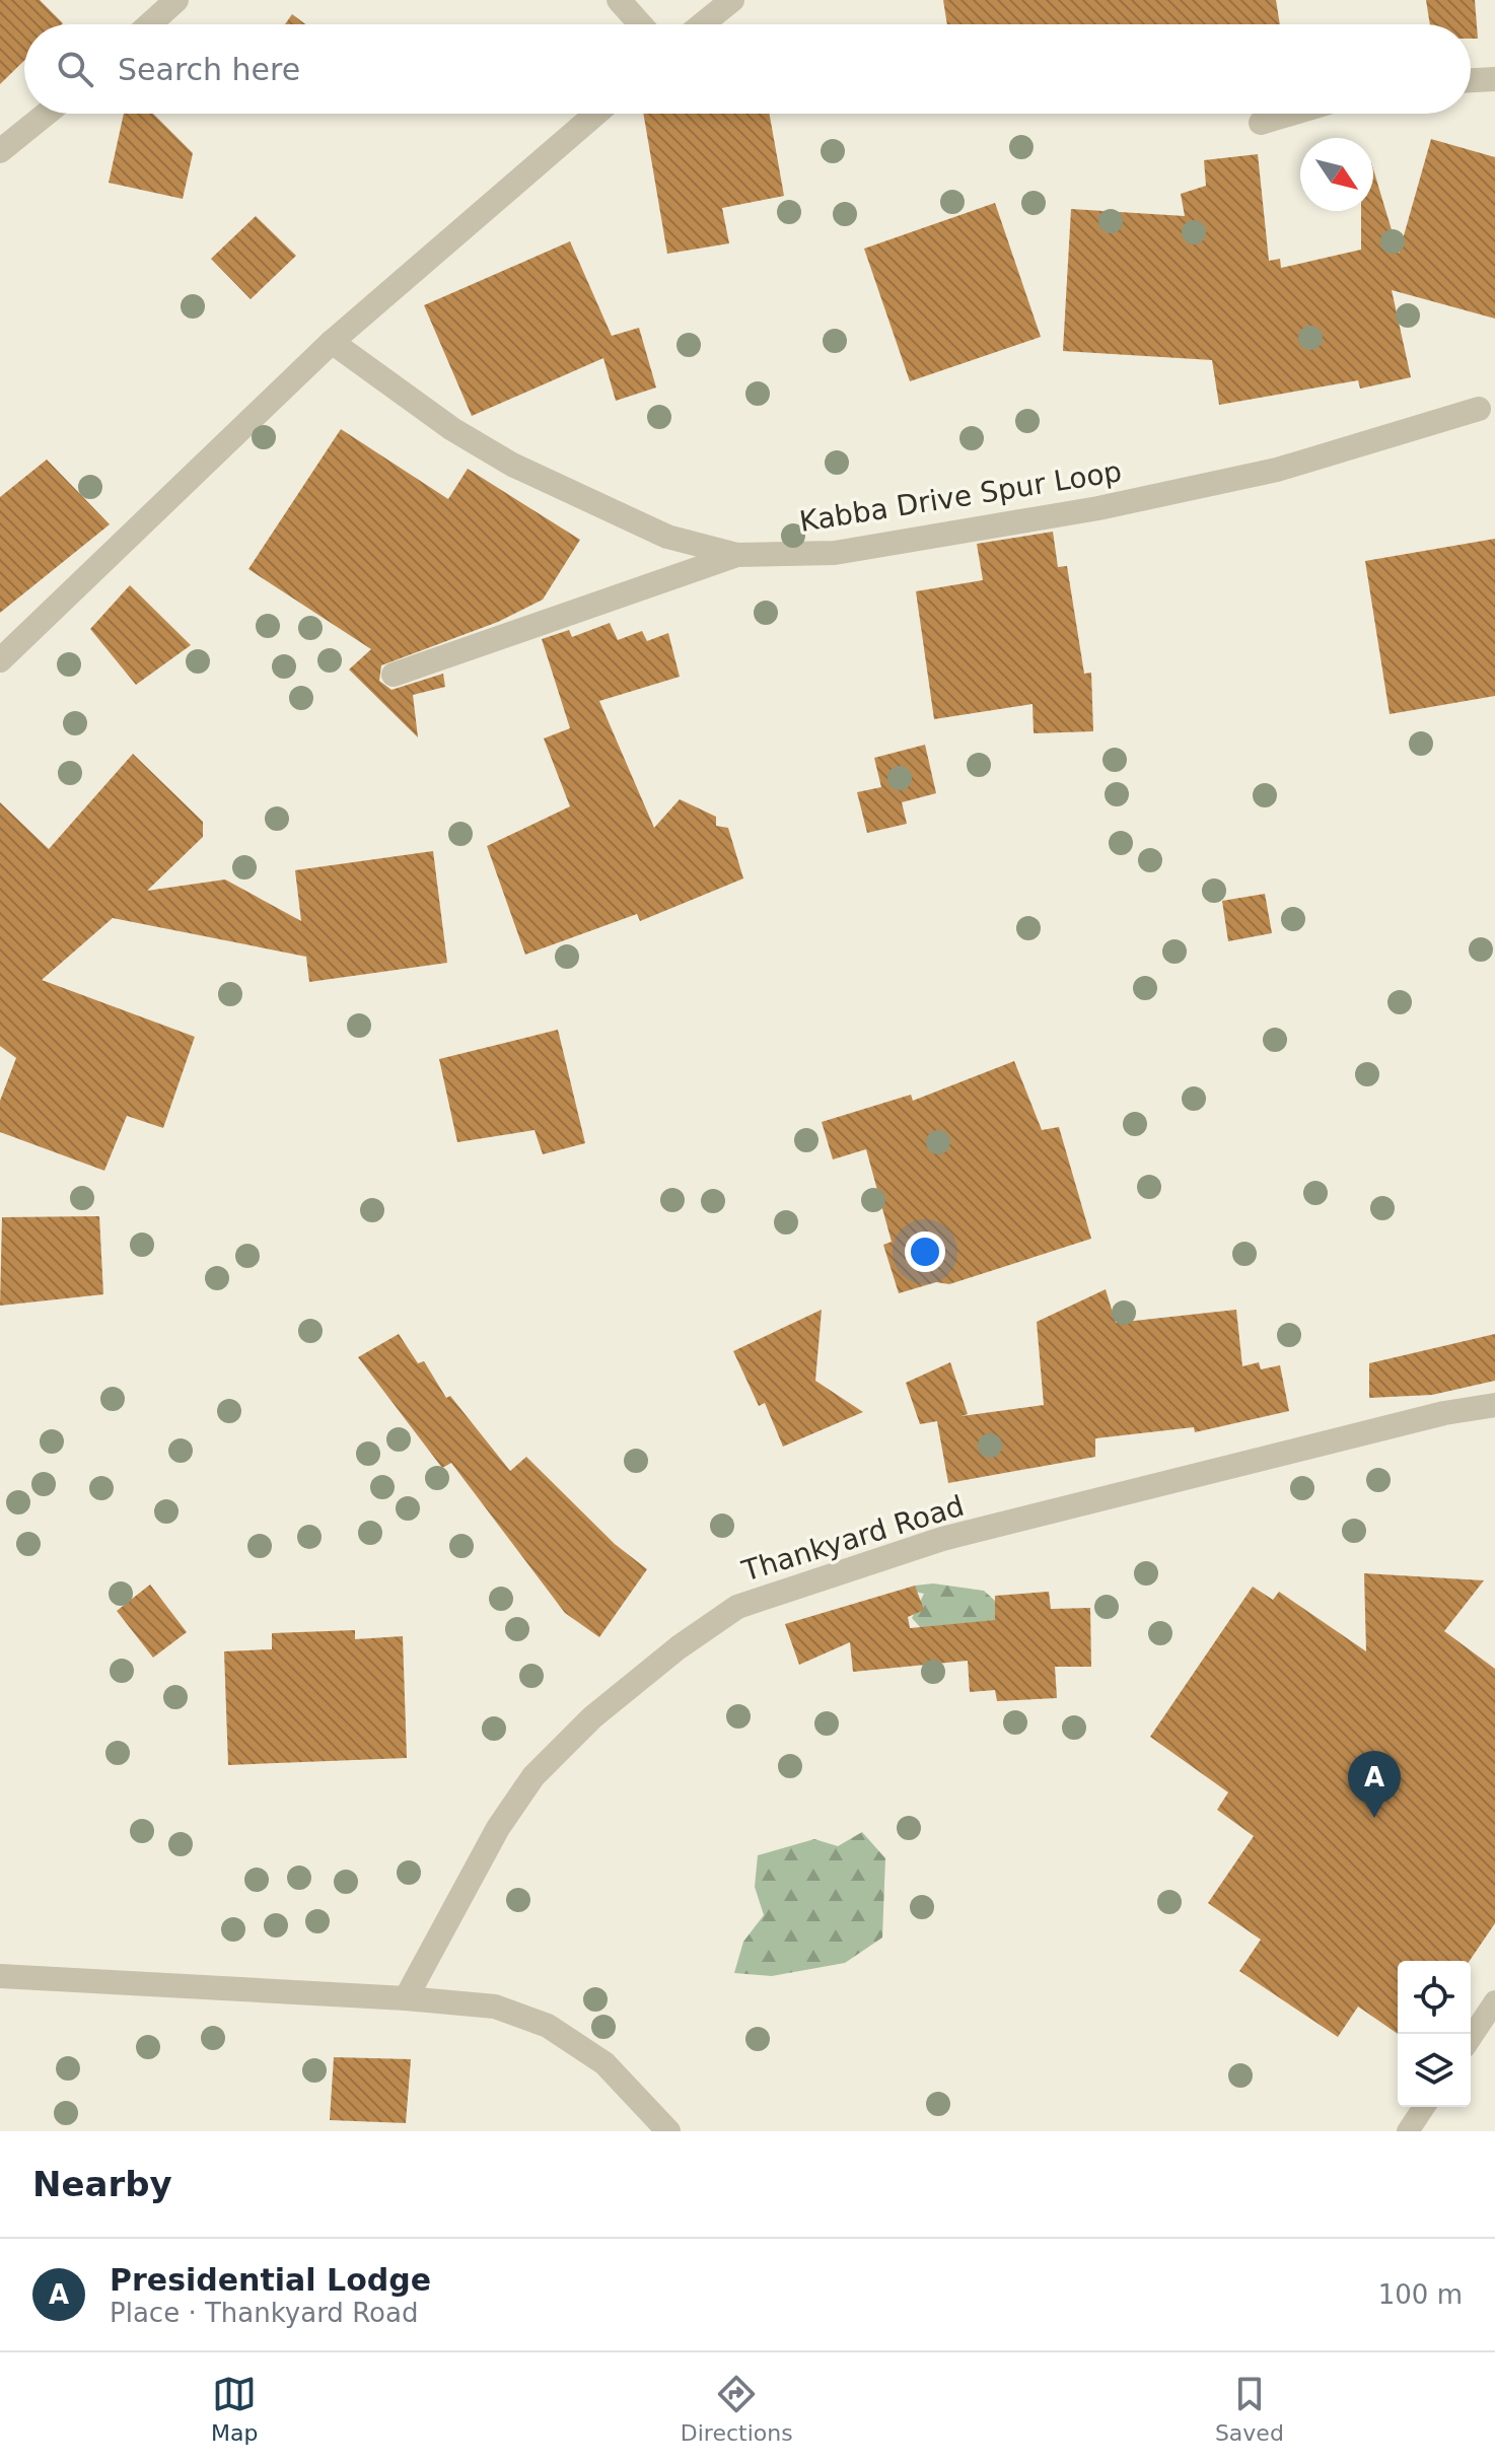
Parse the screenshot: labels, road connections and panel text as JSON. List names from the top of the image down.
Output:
{
  "streets": {
    "street": ["Kabba Drive Spur Loop", "Thankyard Road"]
  },
  "north": "bottom right",
  "page": {
    "search": "Search here",
    "pins": "A",
    "heading": "Nearby",
    "list": [
      {
        "mark": "A",
        "name": "Presidential Lodge",
        "note": "Place · Thankyard Road",
        "value": "100 m"
      }
    ],
    "nav": ["Map", "Directions", "Saved"]
  }
}
